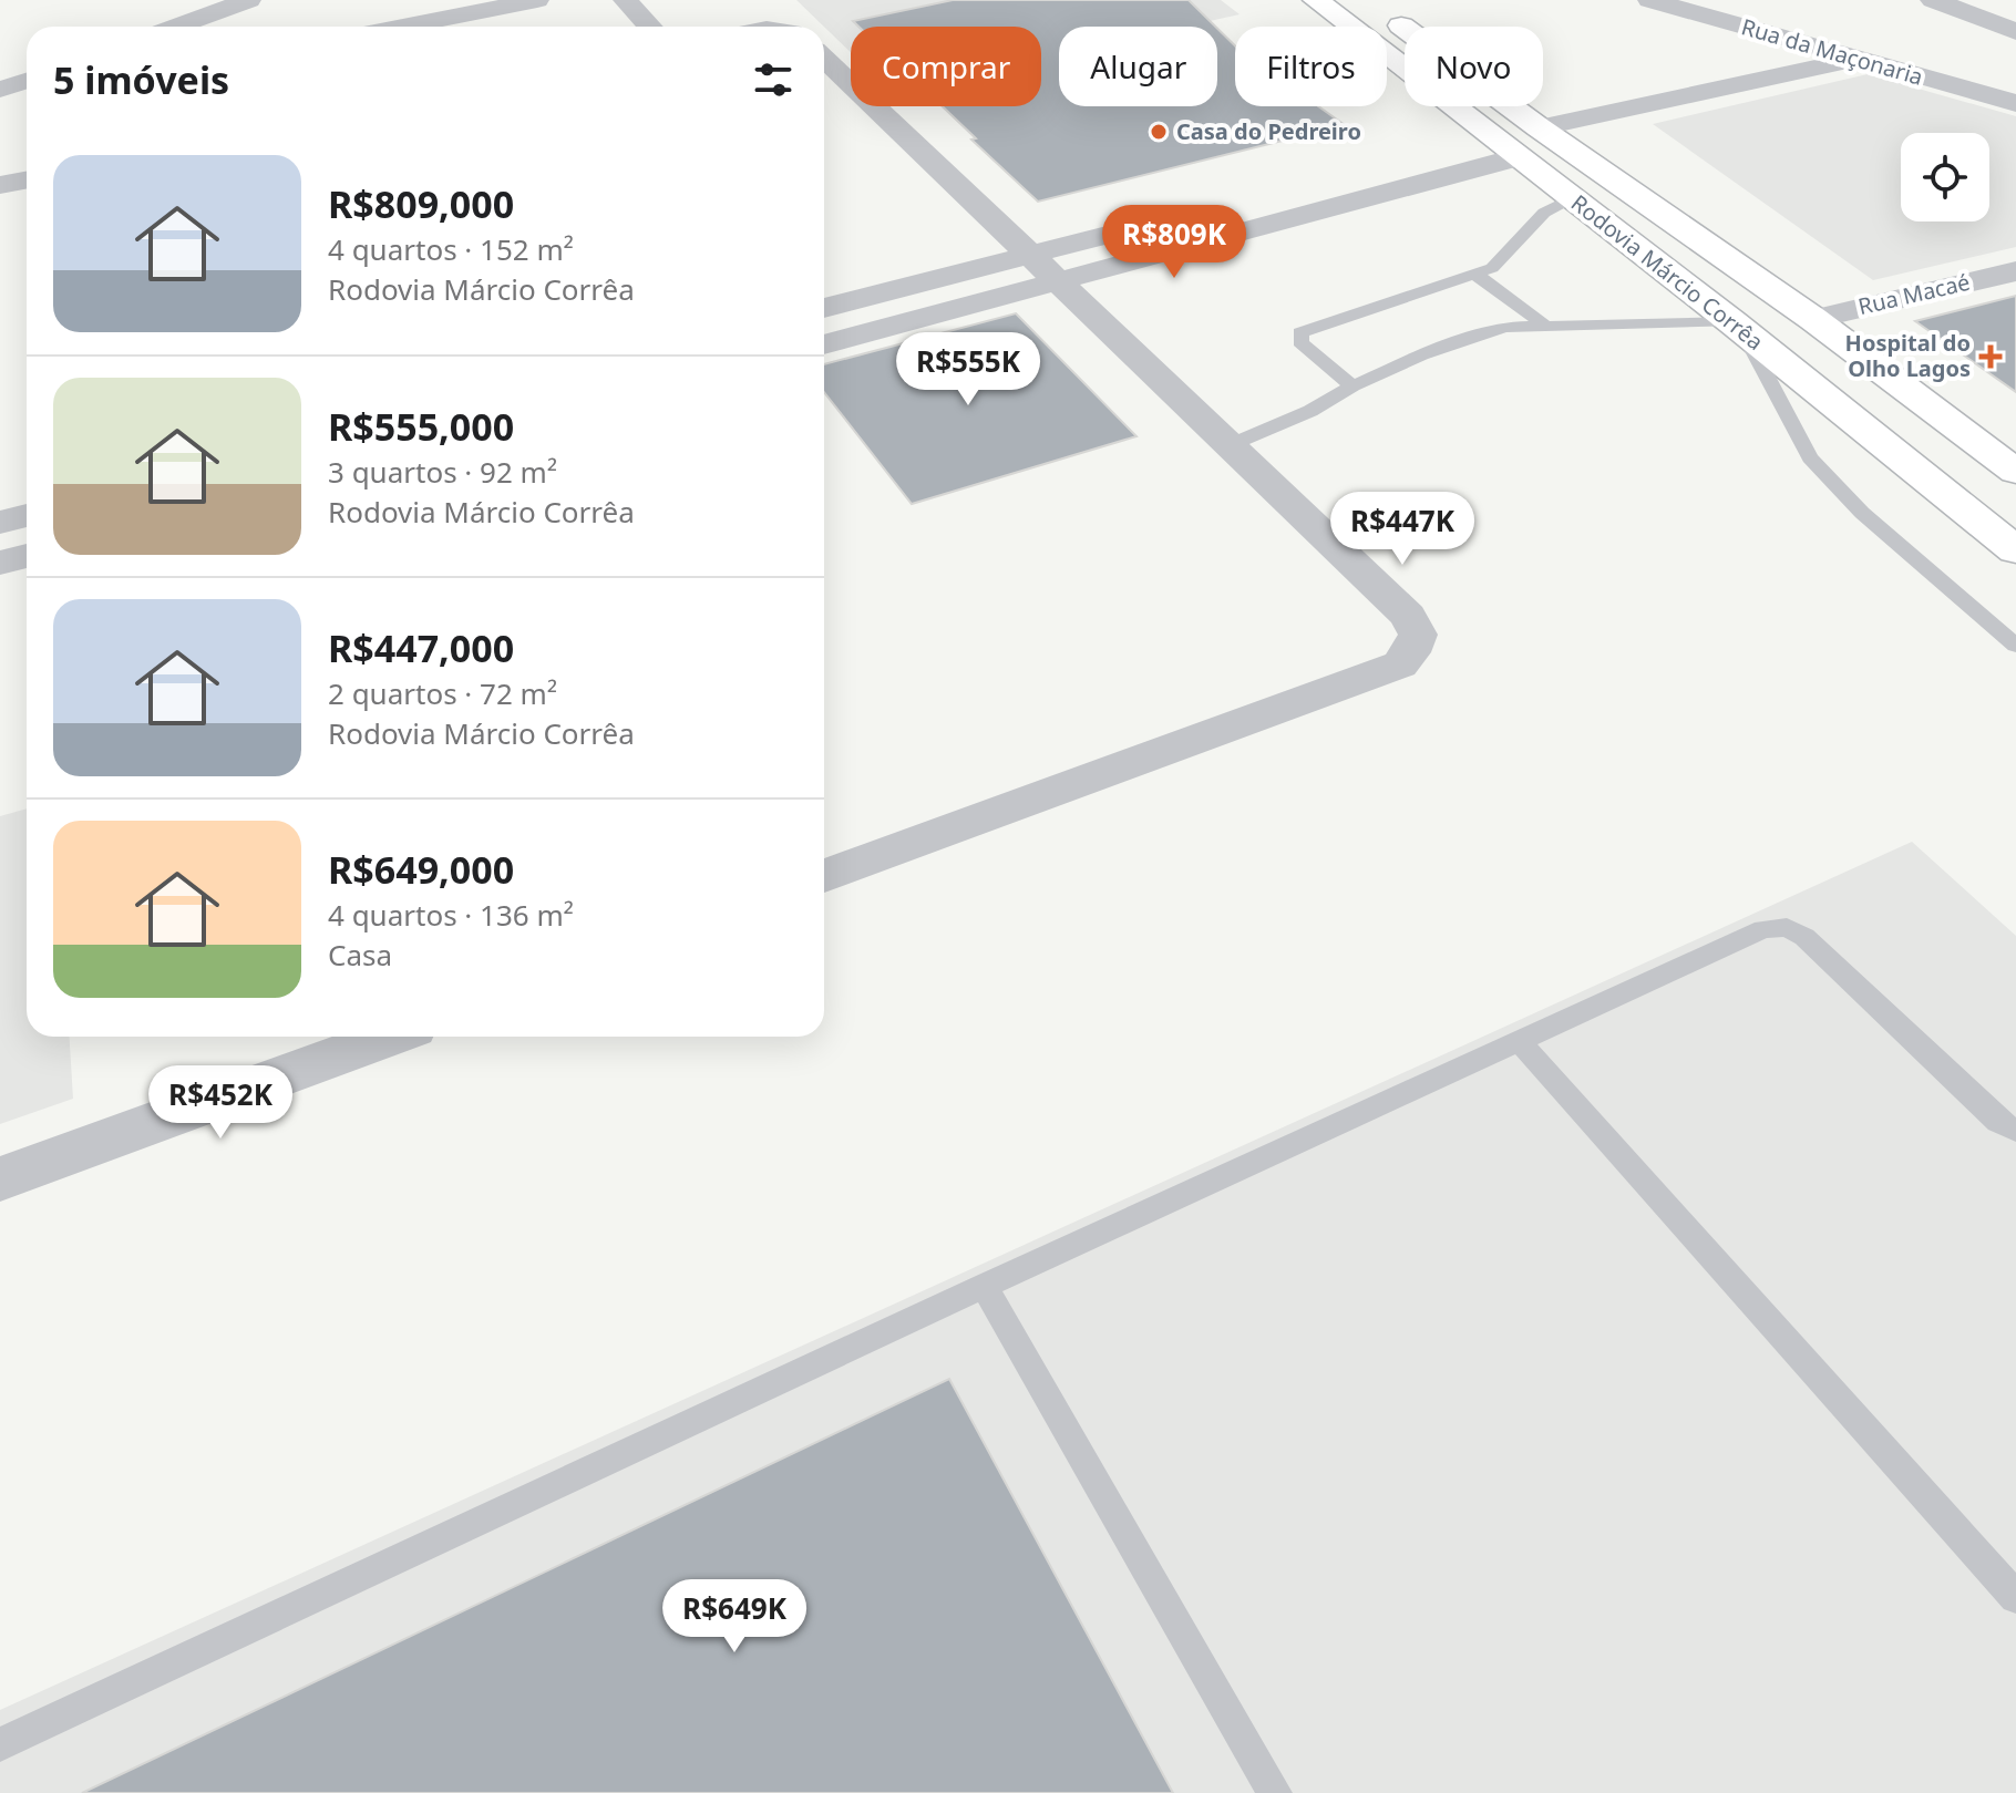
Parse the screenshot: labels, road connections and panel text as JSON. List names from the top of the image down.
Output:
{
  "streets": {
    "highway": ["Rodovia Márcio Corrêa"],
    "street": ["Rua da Maçonaria", "Rua Macaé"]
  },
  "crossings": [
    ["Rodovia Márcio Corrêa", "Rua Macaé"]
  ],
  "places": {
    "other": ["Casa do Pedreiro"],
    "health": ["Hospital do Olho Lagos"]
  },
  "page": {
    "chip": [
      "Comprar",
      "Alugar",
      "Filtros",
      "Novo"
    ],
    "heading": "5 imóveis",
    "list": [
      {
        "name": "R$809,000",
        "note": "4 quartos · 152 m² · Rodovia Márcio Corrêa"
      },
      {
        "name": "R$555,000",
        "note": "3 quartos · 92 m² · Rodovia Márcio Corrêa"
      },
      {
        "name": "R$447,000",
        "note": "2 quartos · 72 m² · Rodovia Márcio Corrêa"
      },
      {
        "name": "R$649,000",
        "note": "4 quartos · 136 m² · Casa"
      }
    ],
    "price": [
      "R$809K",
      "R$555K",
      "R$447K",
      "R$452K",
      "R$649K"
    ]
  }
}
